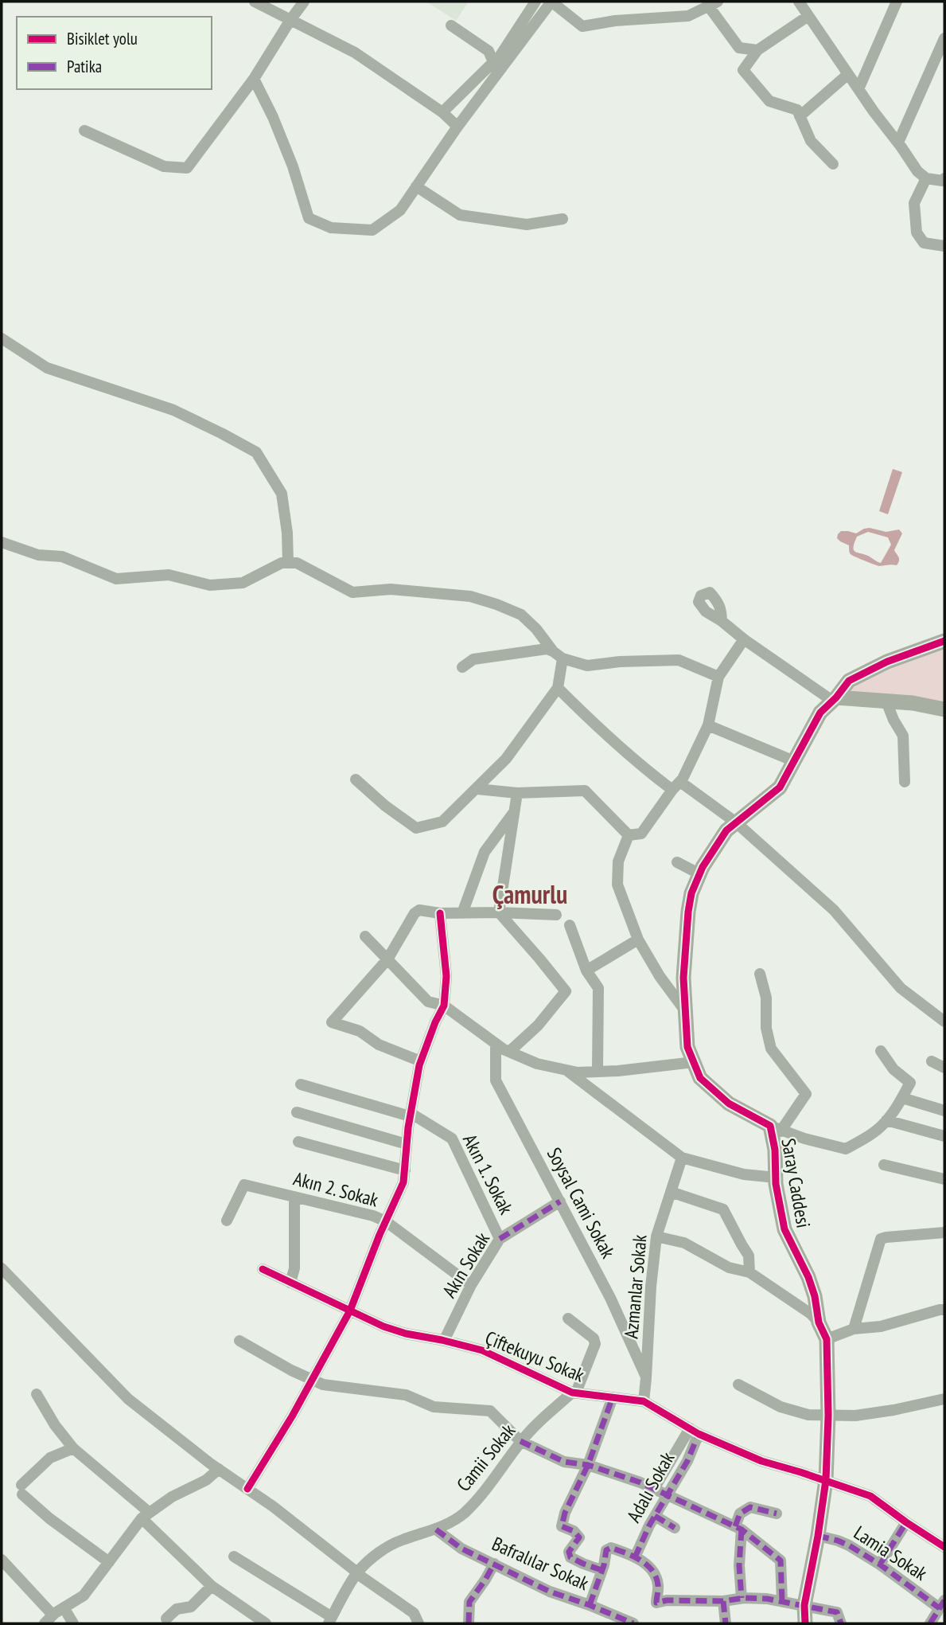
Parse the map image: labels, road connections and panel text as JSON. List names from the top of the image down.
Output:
{
  "streets": {
    "street": [
      "Akın 1. Sokak",
      "Saray Caddesi",
      "Akın 2. Sokak",
      "Soysal Cami Sokak",
      "Akın Sokak",
      "Azmanlar Sokak",
      "Çiftekuyu Sokak",
      "Camii Sokak",
      "Adalı Sokak",
      "Lamia Sokak",
      "Bafralılar Sokak"
    ]
  },
  "crossings": [
    ["Akın 1. Sokak", "Akın Sokak"],
    ["Saray Caddesi", "Çiftekuyu Sokak"],
    ["Saray Caddesi", "Lamia Sokak"],
    ["Akın 2. Sokak", "Akın Sokak"],
    ["Soysal Cami Sokak", "Akın Sokak"],
    ["Soysal Cami Sokak", "Azmanlar Sokak"],
    ["Akın Sokak", "Çiftekuyu Sokak"],
    ["Azmanlar Sokak", "Çiftekuyu Sokak"],
    ["Çiftekuyu Sokak", "Camii Sokak"],
    ["Çiftekuyu Sokak", "Adalı Sokak"],
    ["Camii Sokak", "Bafralılar Sokak"]
  ],
  "districts": ["Çamurlu"],
  "legend": ["Bisiklet yolu", "Patika"]
}
